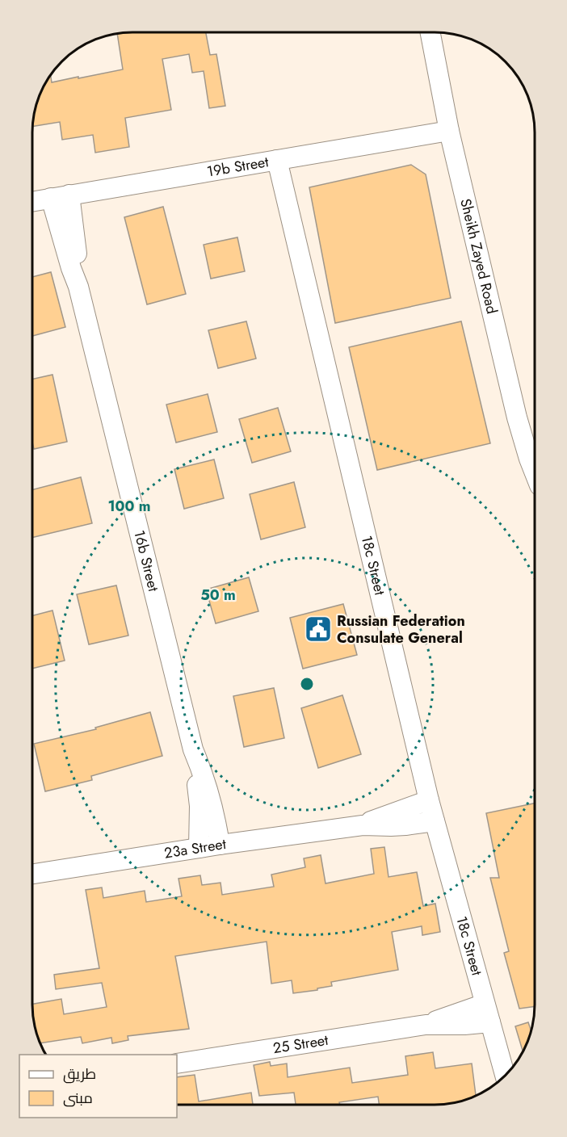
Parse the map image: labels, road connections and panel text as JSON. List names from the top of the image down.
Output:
{
  "streets": {
    "street": [
      "19b Street",
      "Sheikh Zayed Road",
      "16b Street",
      "18c Street",
      "23a Street",
      "25 Street"
    ]
  },
  "crossings": [
    ["19b Street", "Sheikh Zayed Road"],
    ["19b Street", "16b Street"],
    ["19b Street", "18c Street"],
    ["16b Street", "23a Street"],
    ["18c Street", "23a Street"],
    ["18c Street", "25 Street"]
  ],
  "places": {
    "public building": ["Russian Federation Consulate General"]
  },
  "legend": ["طريق", "مبنى"],
  "rings": ["100 m", "50 m"]
}
